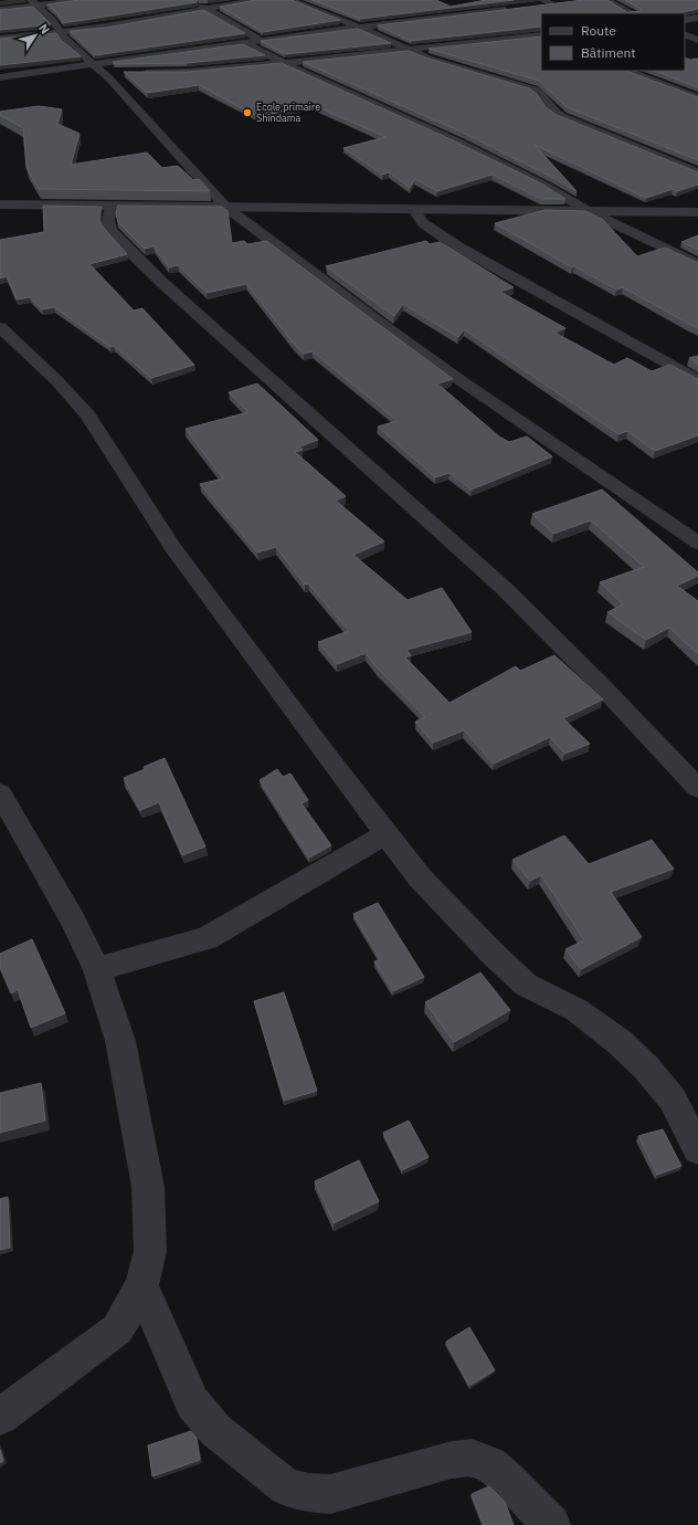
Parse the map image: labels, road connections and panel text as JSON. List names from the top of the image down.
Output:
{
  "places": ["Ecole primaire Shindama"],
  "legend": ["Route", "Bâtiment"],
  "north": "top right"
}
